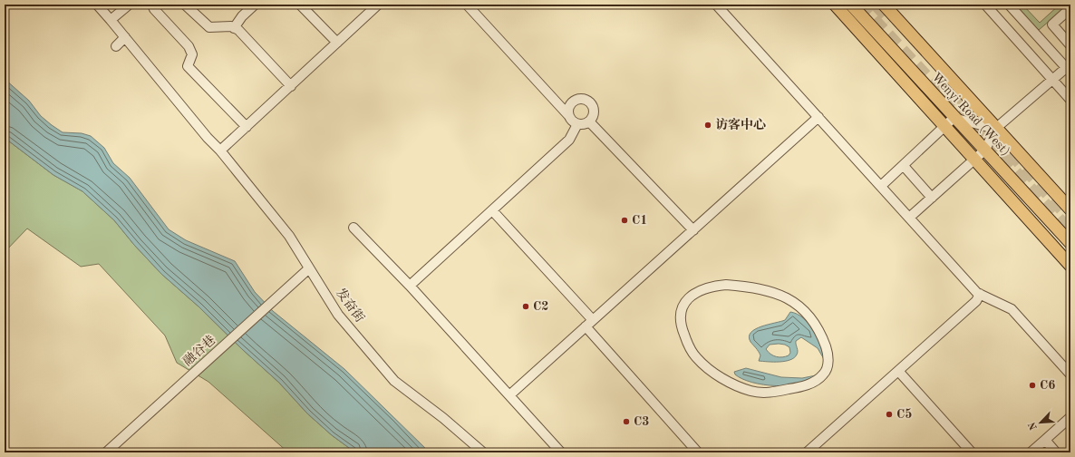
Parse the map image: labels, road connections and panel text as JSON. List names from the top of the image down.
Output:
{
  "streets": {
    "main road": ["Wenyi Road (West)"],
    "street": ["发奋街", "融谷巷"]
  },
  "crossings": [
    ["发奋街", "融谷巷"]
  ],
  "places": [
    "访客中心",
    "C1",
    "C2",
    "C6",
    "C5",
    "C3"
  ],
  "north": "bottom left"
}
